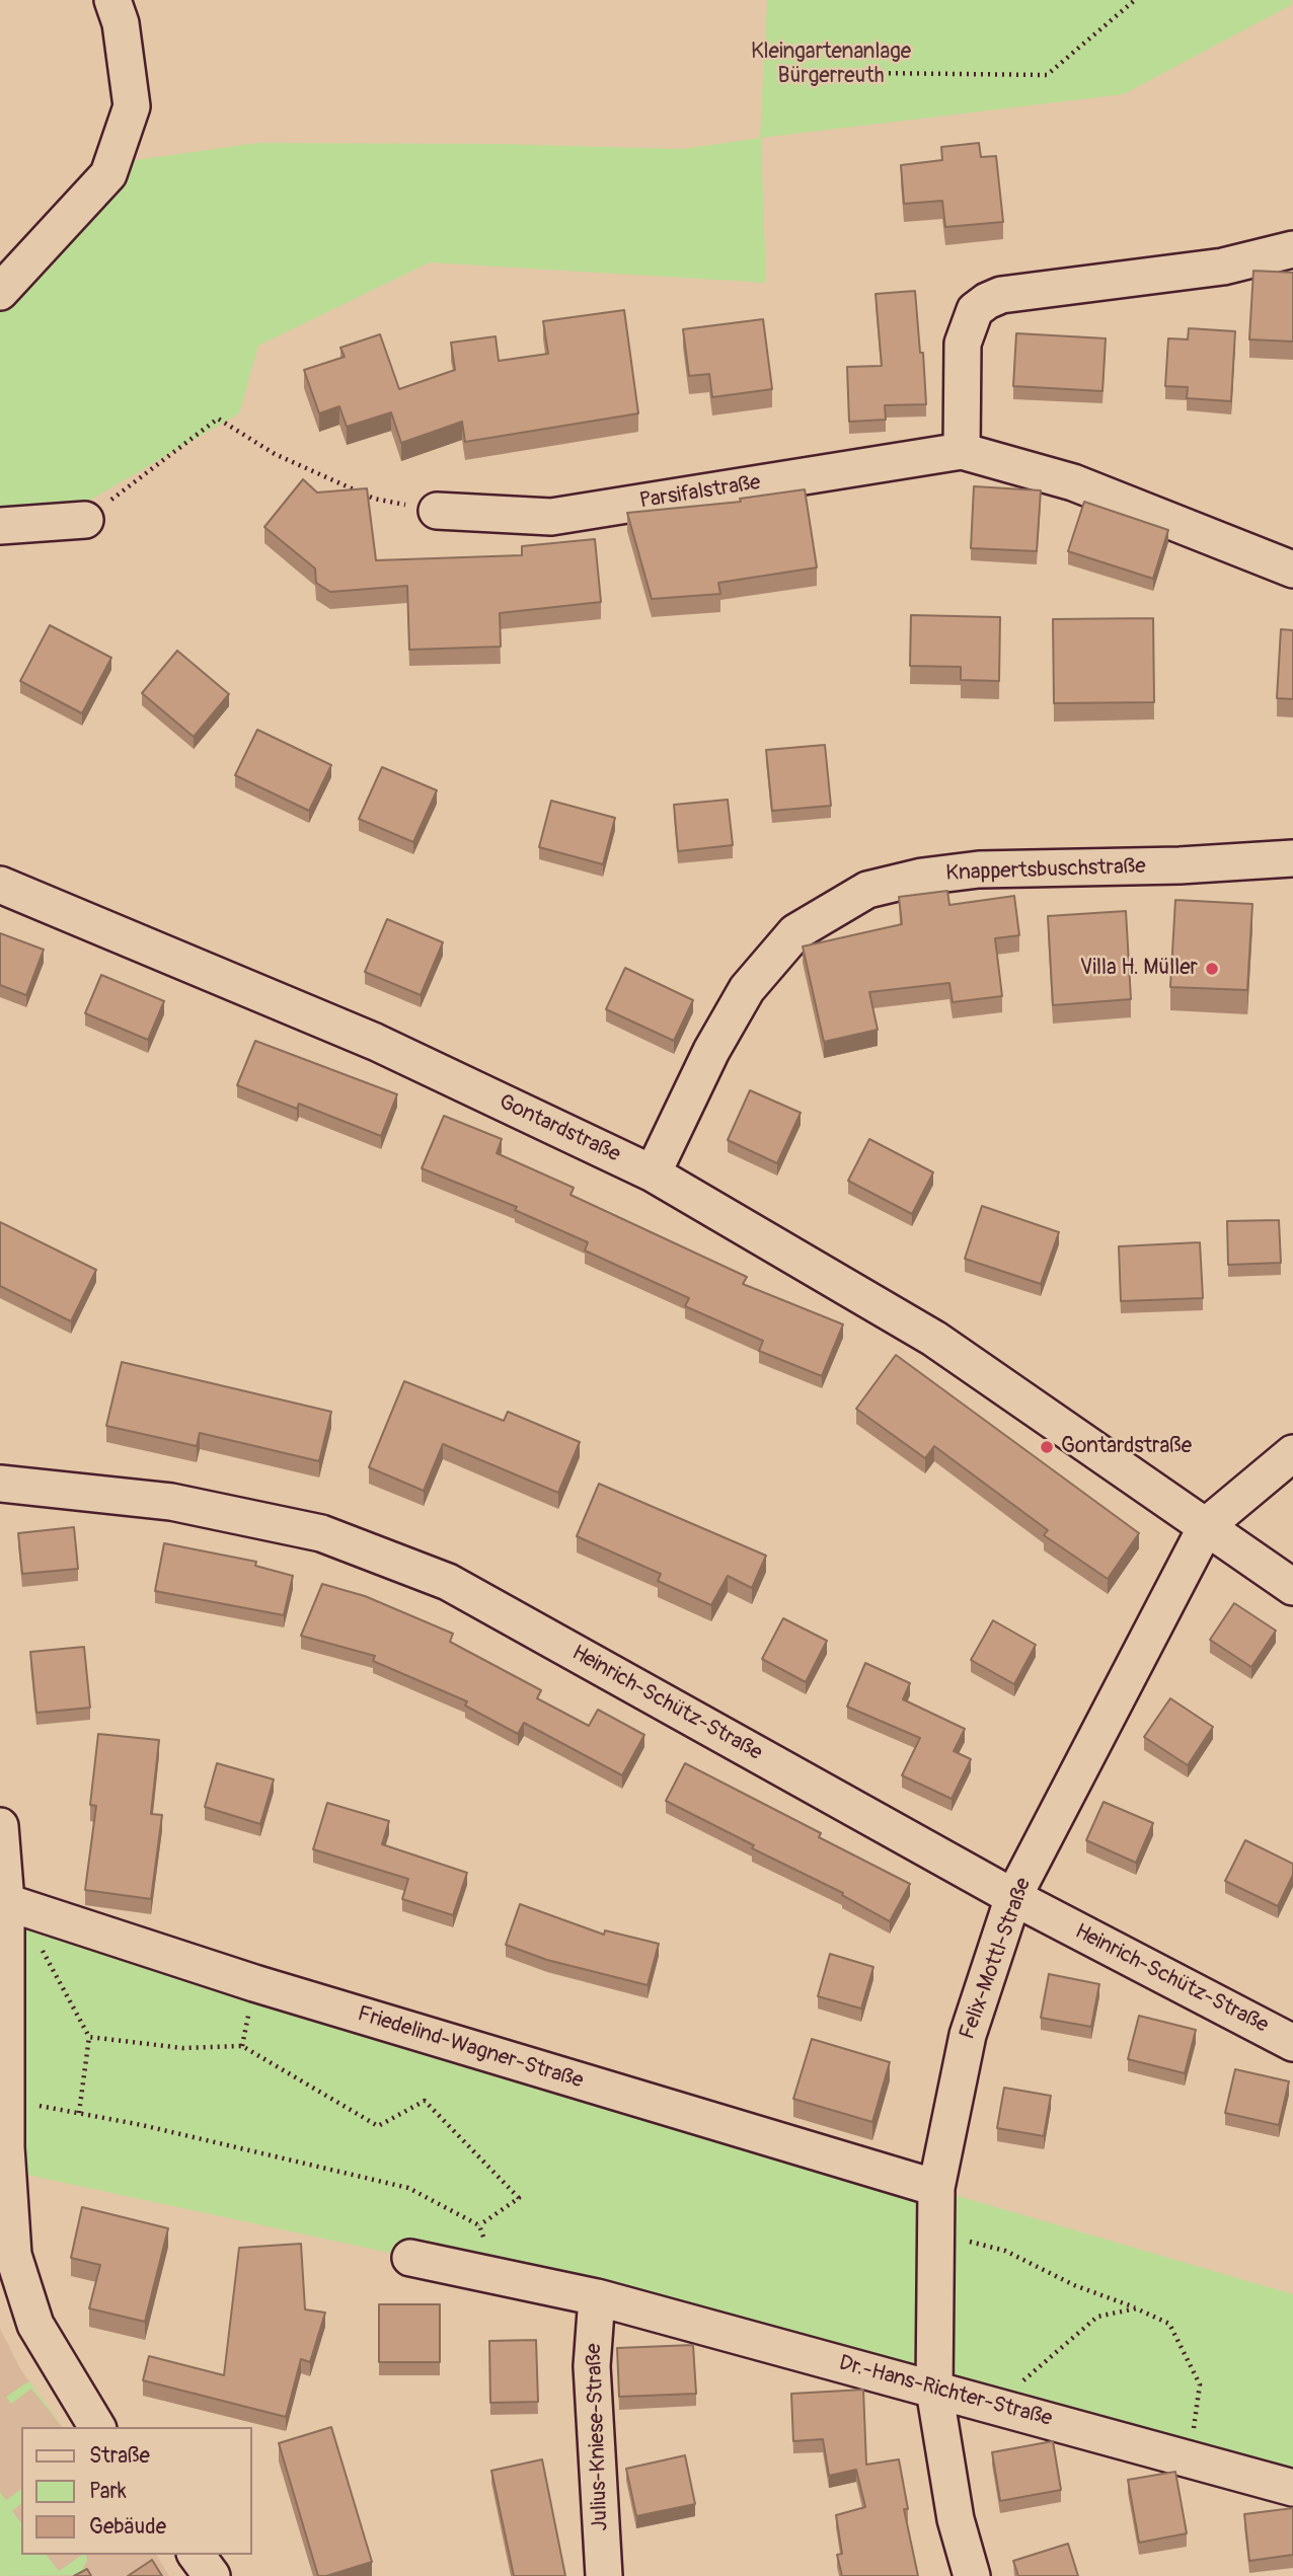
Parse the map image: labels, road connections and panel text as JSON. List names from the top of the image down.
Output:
{
  "streets": {
    "street": [
      "Parsifalstraße",
      "Knappertsbuschstraße",
      "Gontardstraße",
      "Heinrich-Schütz-Straße",
      "Felix-Mottl-Straße",
      "Friedelind-Wagner-Straße",
      "Dr.-Hans-Richter-Straße",
      "Julius-Kniese-Straße"
    ]
  },
  "crossings": [
    ["Knappertsbuschstraße", "Gontardstraße"],
    ["Gontardstraße", "Felix-Mottl-Straße"],
    ["Heinrich-Schütz-Straße", "Felix-Mottl-Straße"],
    ["Felix-Mottl-Straße", "Friedelind-Wagner-Straße"],
    ["Felix-Mottl-Straße", "Dr.-Hans-Richter-Straße"],
    ["Dr.-Hans-Richter-Straße", "Julius-Kniese-Straße"]
  ],
  "parks": ["Kleingartenanlage Bürgerreuth"],
  "places": ["Villa H. Müller", "Gontardstraße"],
  "legend": ["Straße", "Park", "Gebäude"]
}
